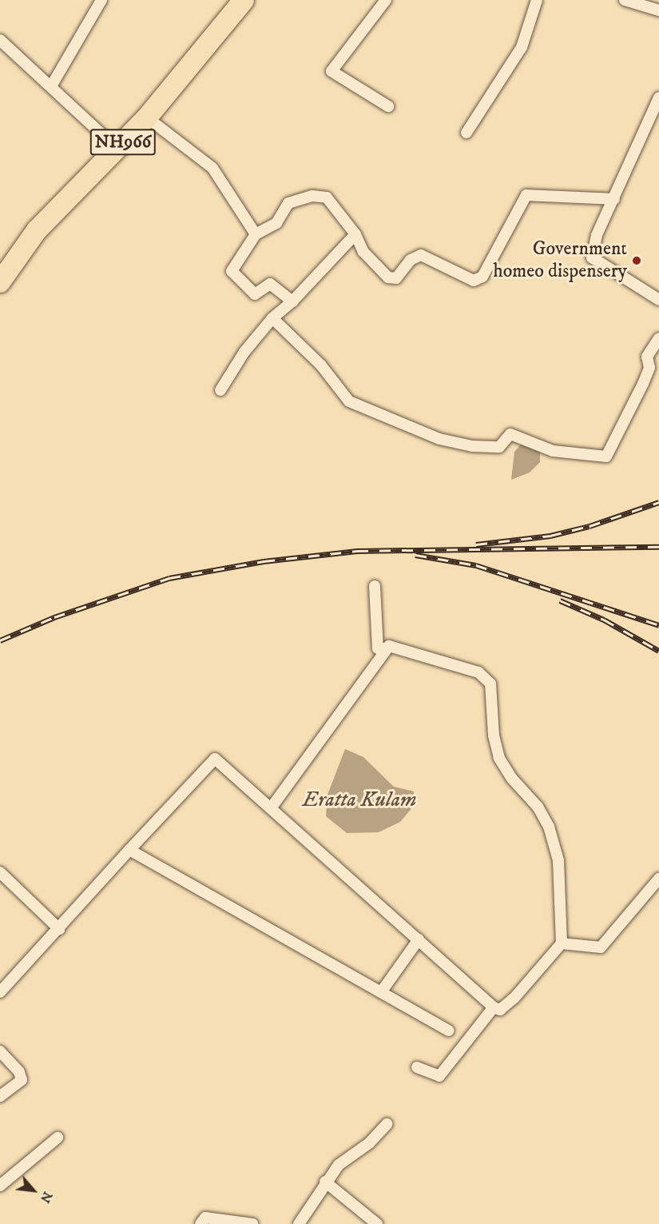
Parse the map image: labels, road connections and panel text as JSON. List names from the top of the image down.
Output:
{
  "streets": {
    "highway": ["NH966"]
  },
  "water": ["Eratta Kulam"],
  "places": ["Government homeo dispensery"],
  "north": "bottom right"
}
